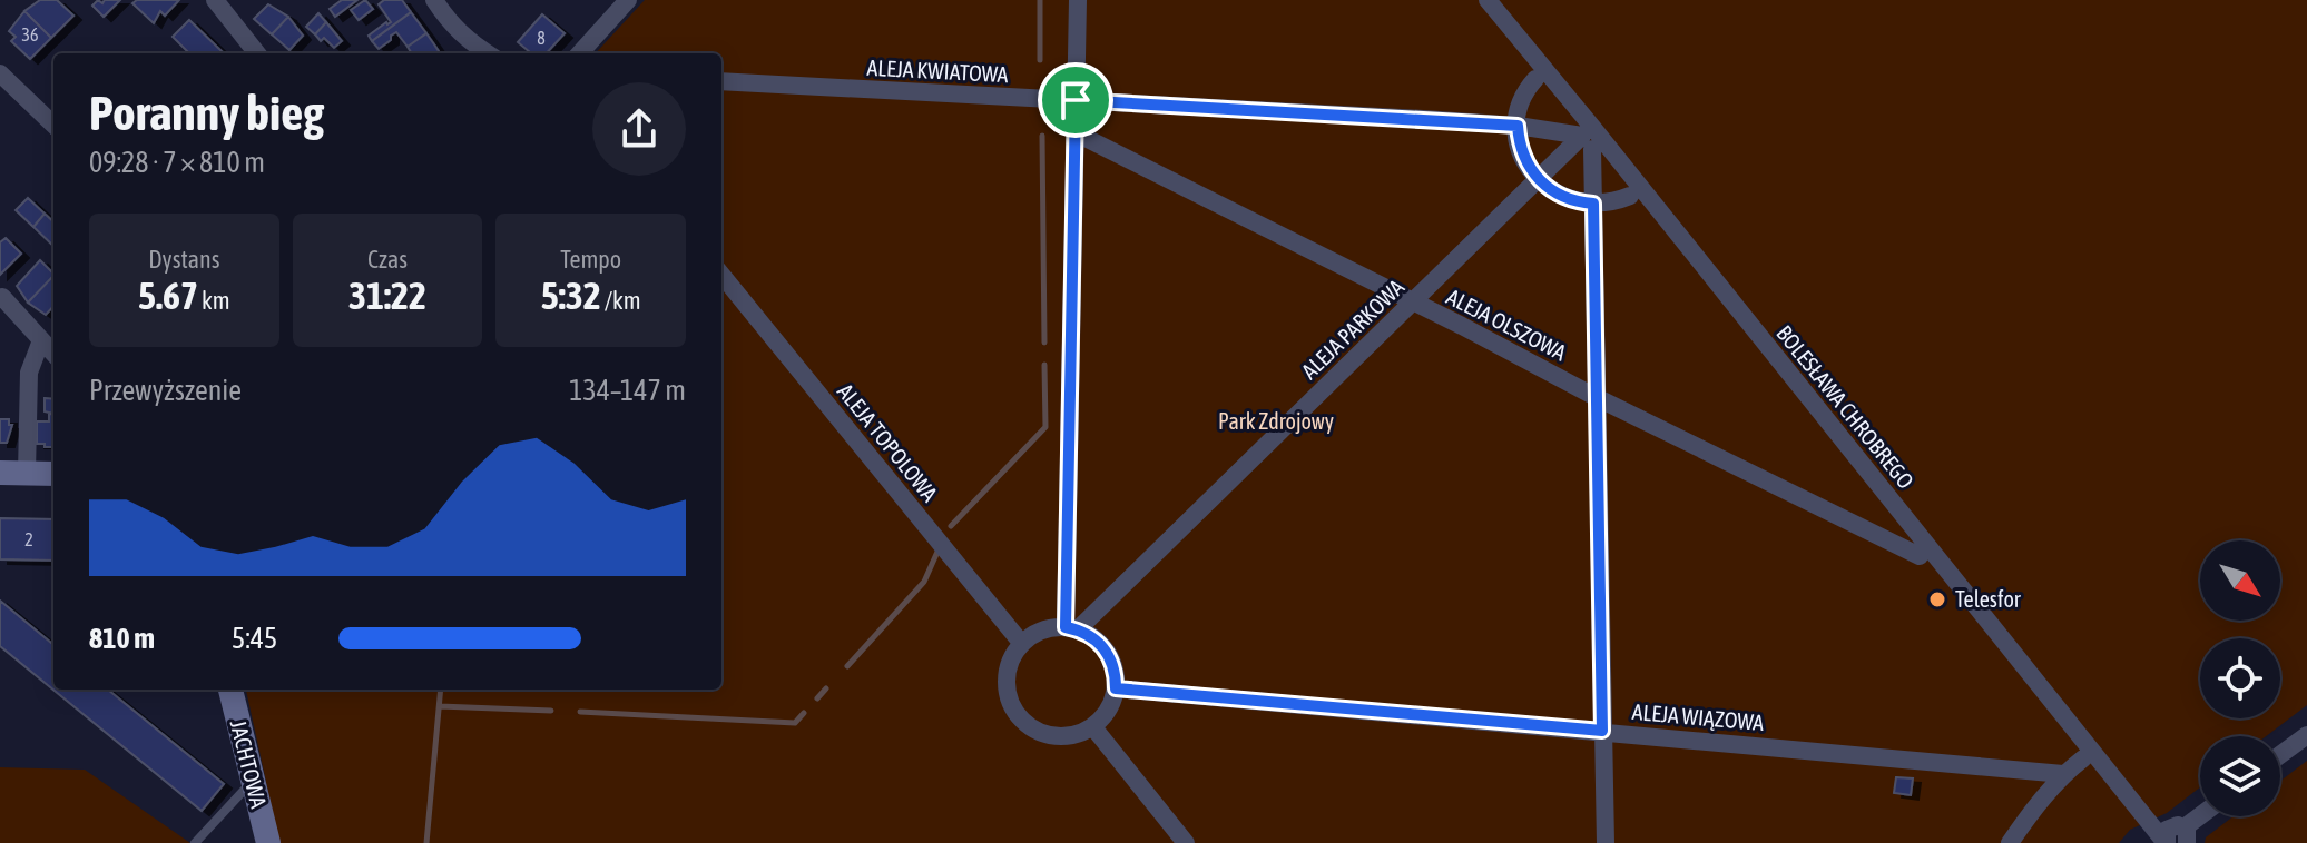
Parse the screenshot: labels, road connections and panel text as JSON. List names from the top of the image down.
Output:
{
  "streets": {
    "street": [
      "ALEJA KWIATOWA",
      "ALEJA OLSZOWA",
      "ALEJA PARKOWA",
      "BOLESŁAWA CHROBREGO",
      "ALEJA TOPOLOWA",
      "ALEJA WIĄZOWA",
      "JACHTOWA"
    ]
  },
  "crossings": [
    ["ALEJA KWIATOWA", "ALEJA PARKOWA"],
    ["ALEJA OLSZOWA", "ALEJA PARKOWA"],
    ["ALEJA PARKOWA", "ALEJA TOPOLOWA"],
    ["ALEJA PARKOWA", "ALEJA WIĄZOWA"],
    ["ALEJA TOPOLOWA", "ALEJA WIĄZOWA"]
  ],
  "parks": ["Park Zdrojowy"],
  "places": ["Telesfor"],
  "house_numbers": ["36", "8", "2"],
  "north": "bottom right",
  "page": {
    "heading": ["Poranny bieg", "09:28 · 7 × 810 m"],
    "stats": [
      ["Dystans", "5.67 km"],
      ["Czas", "31:22"],
      ["Tempo", "5:32 /km"]
    ],
    "chart": ["Przewyższenie", "134–147 m"],
    "list": [
      {
        "name": "810 m",
        "note": "5:45"
      }
    ]
  }
}
